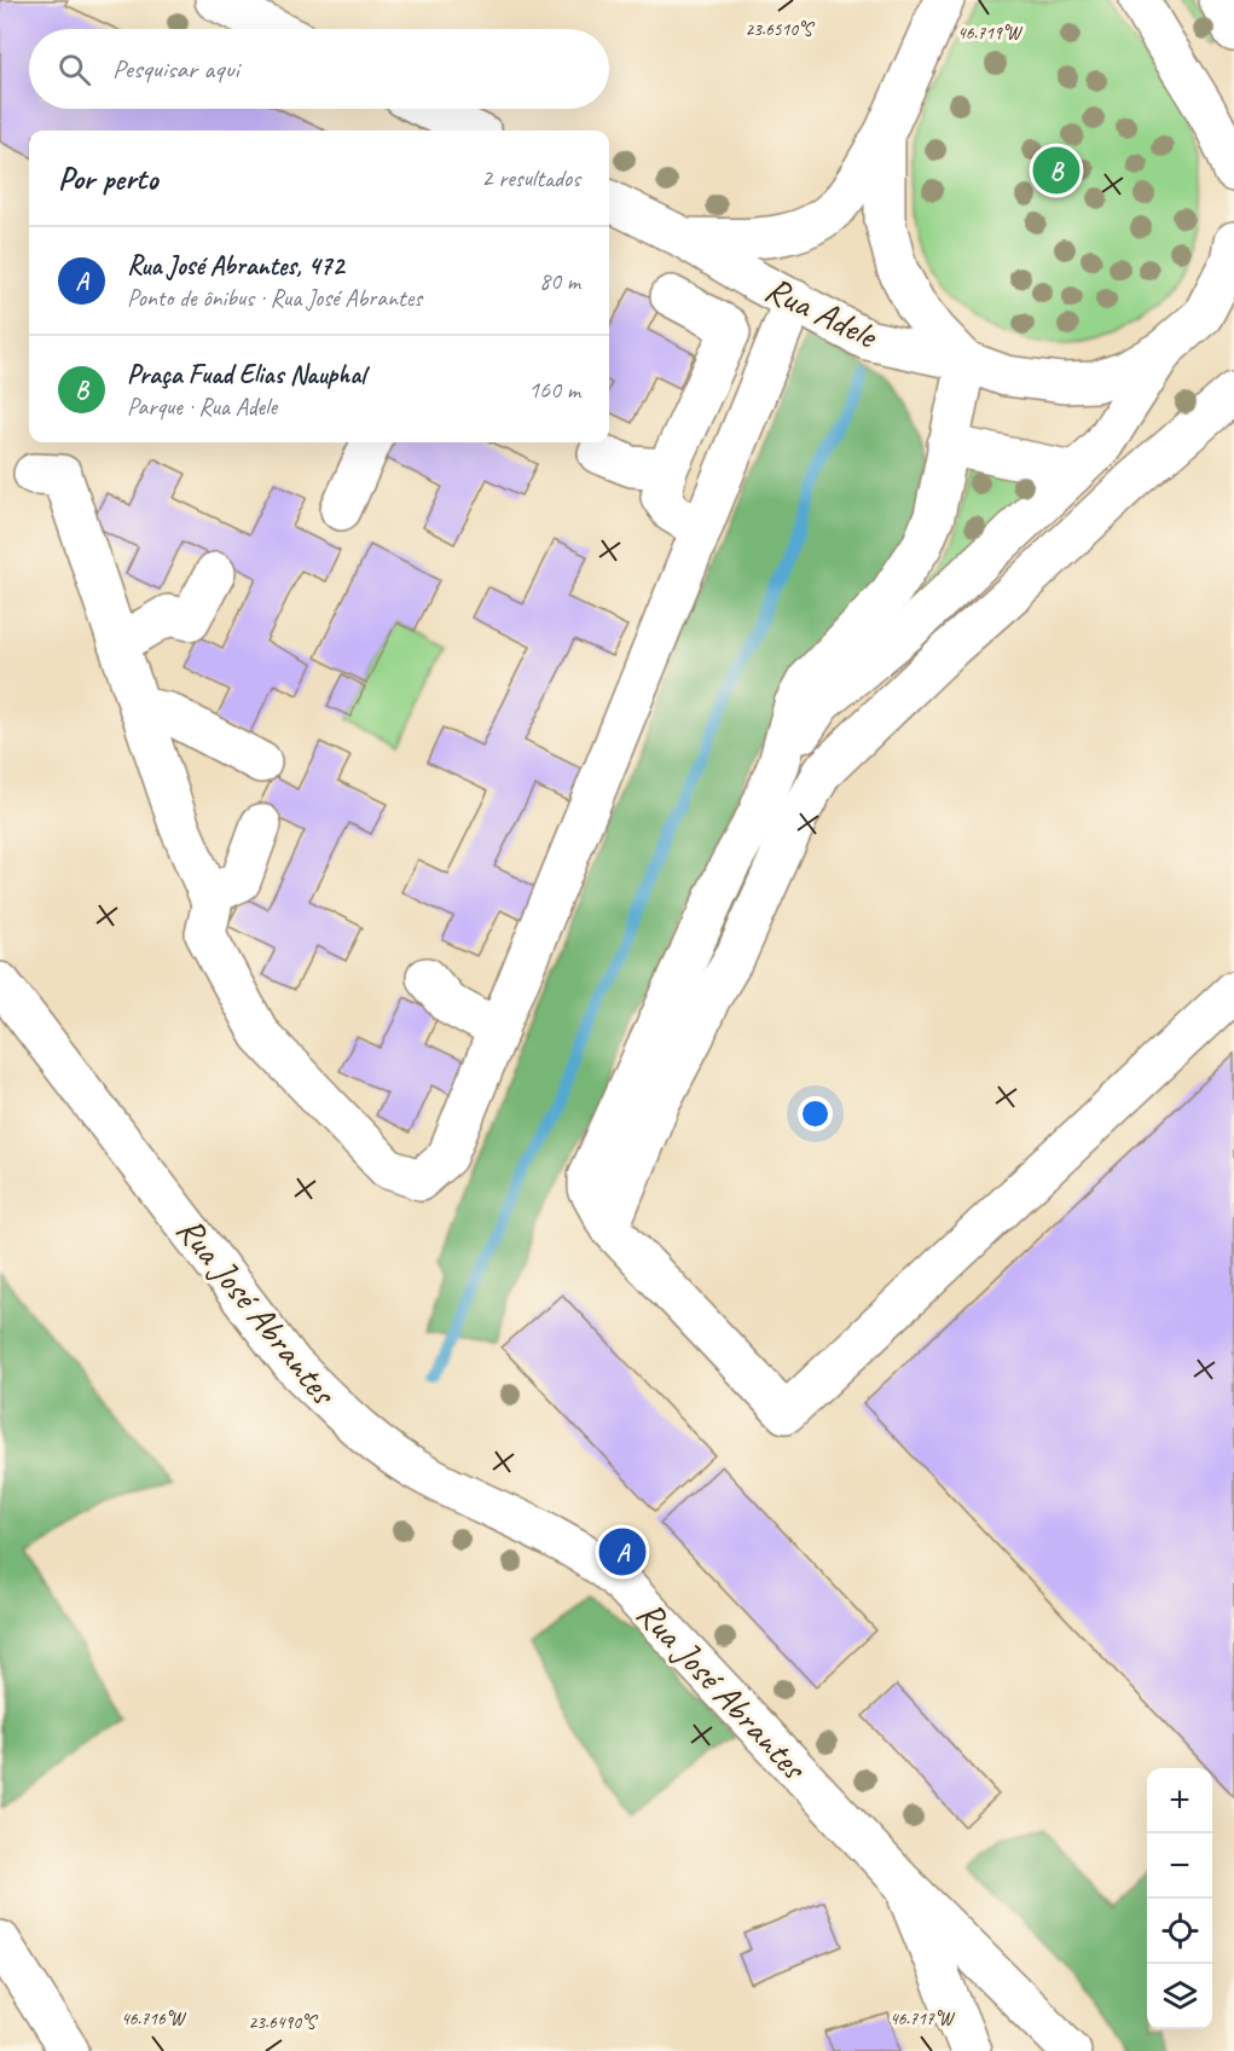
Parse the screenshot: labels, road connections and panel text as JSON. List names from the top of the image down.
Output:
{
  "streets": {
    "main road": ["Rua Adele", "Rua José Abrantes"]
  },
  "page": {
    "search": "Pesquisar aqui",
    "heading": ["Por perto", "2 resultados"],
    "pins": ["B", "A"],
    "list": [
      {
        "mark": "A",
        "name": "Rua José Abrantes, 472",
        "note": "Ponto de ônibus · Rua José Abrantes",
        "value": "80 m"
      },
      {
        "mark": "B",
        "name": "Praça Fuad Elias Nauphal",
        "note": "Parque · Rua Adele",
        "value": "160 m"
      }
    ],
    "map_buttons": ["+", "−"]
  },
  "coordinates": [
    "23.6510°S",
    "46.719°W",
    "46.716°W",
    "46.717°W",
    "23.6490°S"
  ]
}
